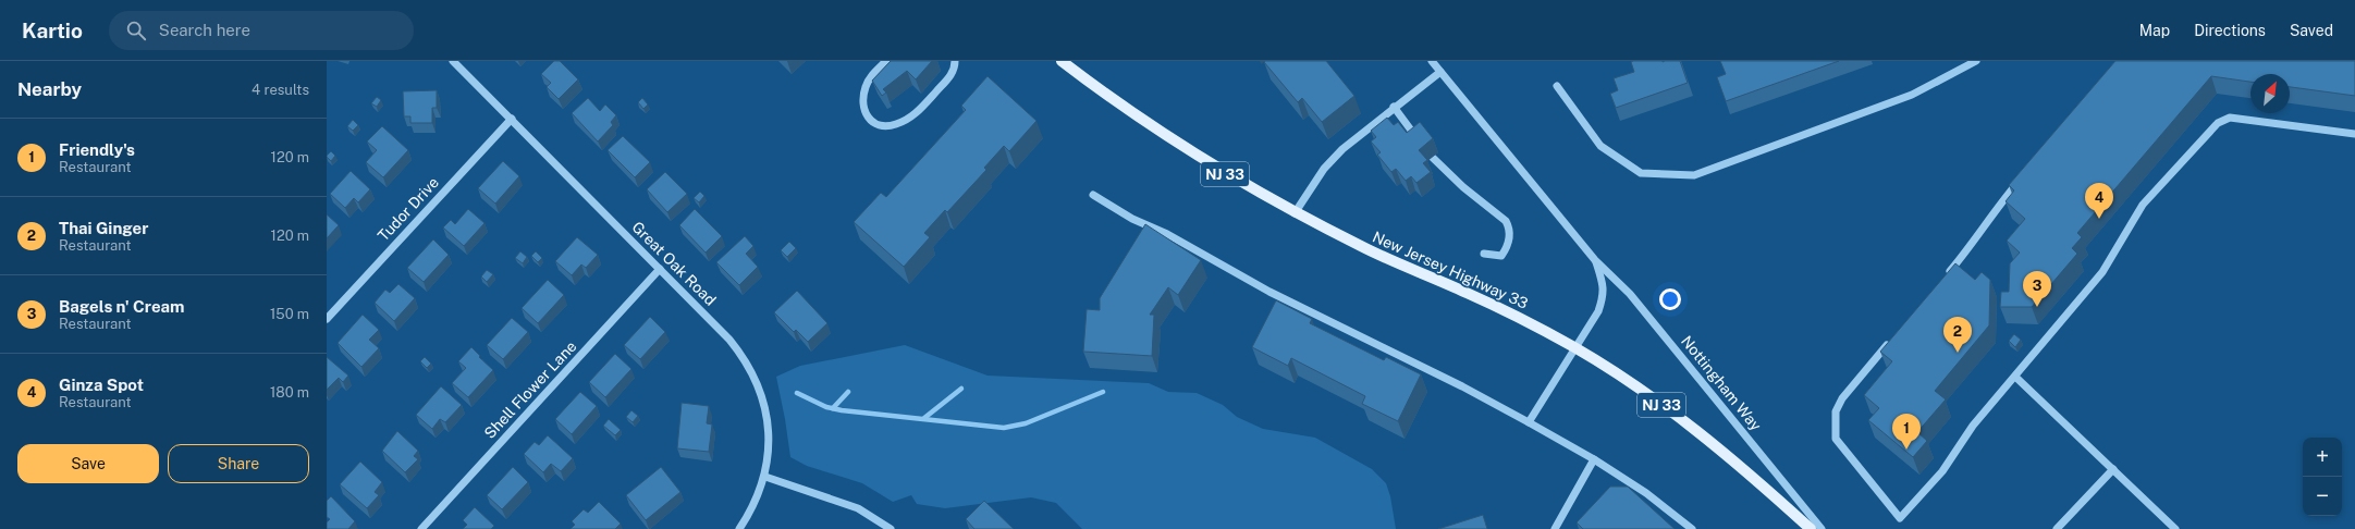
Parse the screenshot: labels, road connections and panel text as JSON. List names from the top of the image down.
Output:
{
  "streets": {
    "main road": ["NJ 33", "New Jersey Highway 33"],
    "street": [
      "Tudor Drive",
      "Great Oak Road",
      "Nottingham Way",
      "Shell Flower Lane"
    ]
  },
  "crossings": [
    ["Tudor Drive", "Great Oak Road"],
    ["Great Oak Road", "Shell Flower Lane"],
    ["New Jersey Highway 33", "Nottingham Way"]
  ],
  "north": "top right",
  "page": {
    "header": "Kartio",
    "search": "Search here",
    "nav": ["Map", "Directions", "Saved"],
    "heading": ["Nearby", "4 results"],
    "list": [
      {
        "mark": "1",
        "name": "Friendly's",
        "note": "Restaurant",
        "value": "120 m"
      },
      {
        "mark": "2",
        "name": "Thai Ginger",
        "note": "Restaurant",
        "value": "120 m"
      },
      {
        "mark": "3",
        "name": "Bagels n' Cream",
        "note": "Restaurant",
        "value": "150 m"
      },
      {
        "mark": "4",
        "name": "Ginza Spot",
        "note": "Restaurant",
        "value": "180 m"
      }
    ],
    "pins": [
      "4",
      "3",
      "2",
      "1"
    ],
    "buttons": ["Save", "Share"],
    "map_buttons": ["+", "−"]
  }
}
